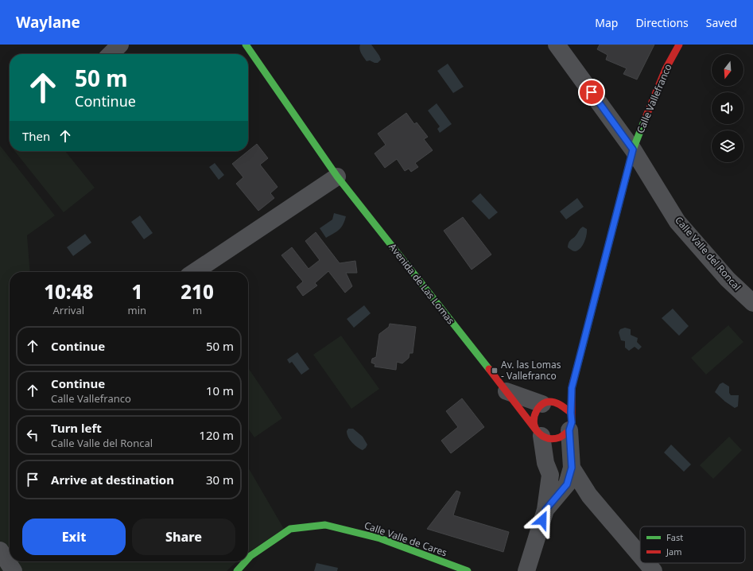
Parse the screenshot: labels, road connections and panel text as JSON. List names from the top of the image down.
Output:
{
  "streets": {
    "street": [
      "Calle Vallefranco",
      "Calle Valle del Roncal",
      "Avenida de Las Lomas",
      "Calle Valle de Cares"
    ]
  },
  "crossings": [
    ["Calle Vallefranco", "Calle Valle del Roncal"],
    ["Calle Vallefranco", "Avenida de Las Lomas"]
  ],
  "places": {
    "transit": ["Av. las Lomas - Vallefranco"]
  },
  "legend": ["Fast", "Jam"],
  "north": "bottom",
  "page": {
    "header": "Waylane",
    "nav": ["Map", "Directions", "Saved"],
    "turn": ["50 m", "Continue"],
    "then": "Then",
    "eta": [
      "10:48",
      "Arrival",
      "1",
      "min",
      "210",
      "m"
    ],
    "list": [
      {
        "name": "Continue",
        "value": "50 m"
      },
      {
        "name": "Continue",
        "note": "Calle Vallefranco",
        "value": "10 m"
      },
      {
        "name": "Turn left",
        "note": "Calle Valle del Roncal",
        "value": "120 m"
      },
      {
        "name": "Arrive at destination",
        "value": "30 m"
      }
    ],
    "buttons": ["Exit", "Share"]
  }
}
